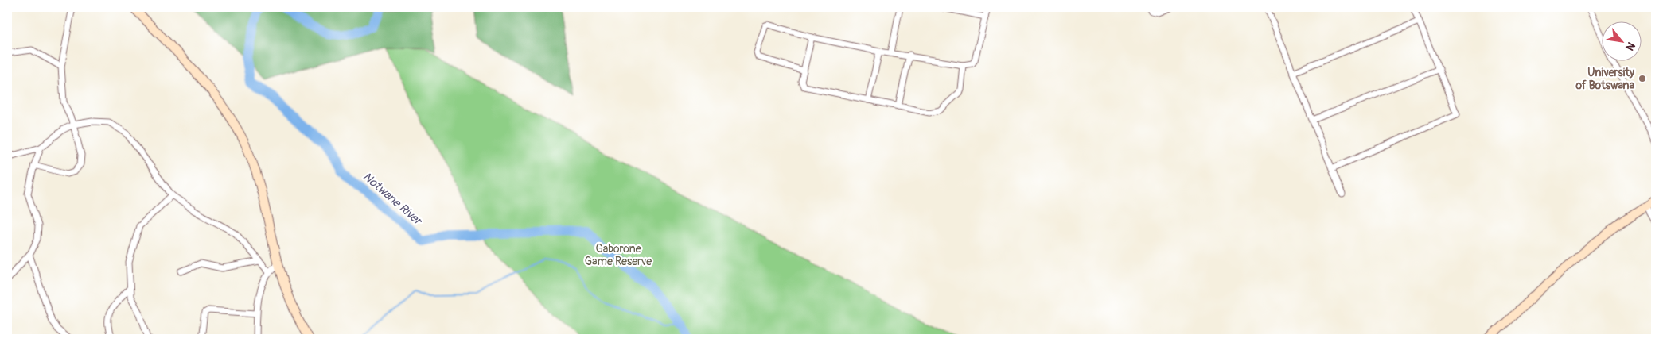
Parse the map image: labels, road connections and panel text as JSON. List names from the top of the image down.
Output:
{
  "water": ["Notwane River"],
  "parks": ["Gaborone Game Reserve"],
  "places": ["University of Botswana"],
  "north": "bottom right"
}
